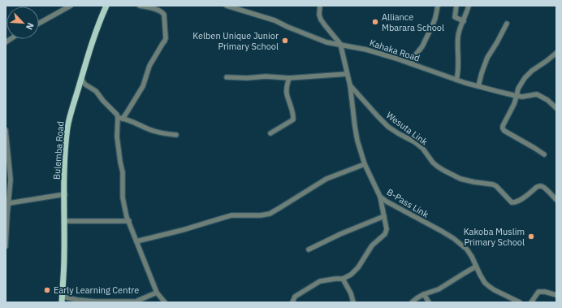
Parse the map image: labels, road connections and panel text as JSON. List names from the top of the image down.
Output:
{
  "streets": {
    "main road": ["Bulemba Road"],
    "street": ["Kahaka Road", "Wesuta Link", "B-Pass Link"]
  },
  "crossings": [
    ["Kahaka Road", "B-Pass Link"],
    ["Wesuta Link", "B-Pass Link"]
  ],
  "places": [
    "Alliance Mbarara School",
    "Kelben Unique Junior Primary School",
    "Kakoba Muslim Primary School",
    "Early Learning Centre"
  ],
  "north": "bottom right"
}
